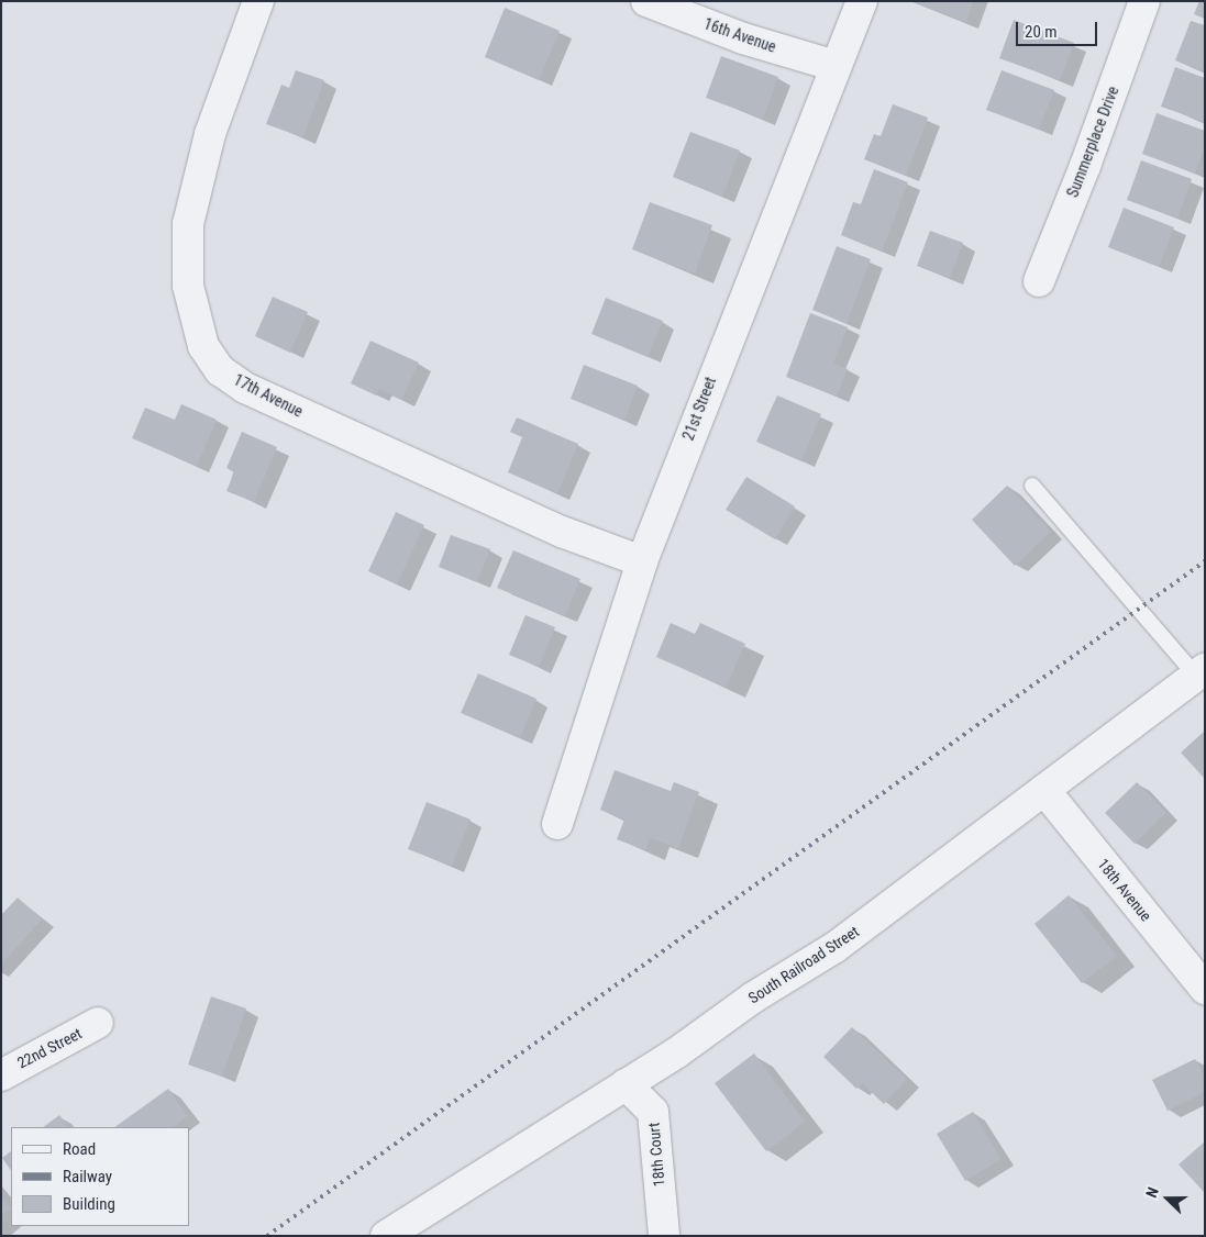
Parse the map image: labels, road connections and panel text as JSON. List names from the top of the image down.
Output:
{
  "streets": {
    "street": [
      "16th Avenue",
      "Summerplace Drive",
      "17th Avenue",
      "21st Street",
      "18th Avenue",
      "South Railroad Street",
      "22nd Street",
      "18th Court"
    ]
  },
  "crossings": [
    ["16th Avenue", "21st Street"],
    ["17th Avenue", "21st Street"],
    ["18th Avenue", "South Railroad Street"],
    ["South Railroad Street", "18th Court"]
  ],
  "legend": ["Road", "Railway", "Building"],
  "scale_bar": "20 m",
  "north": "left"
}
